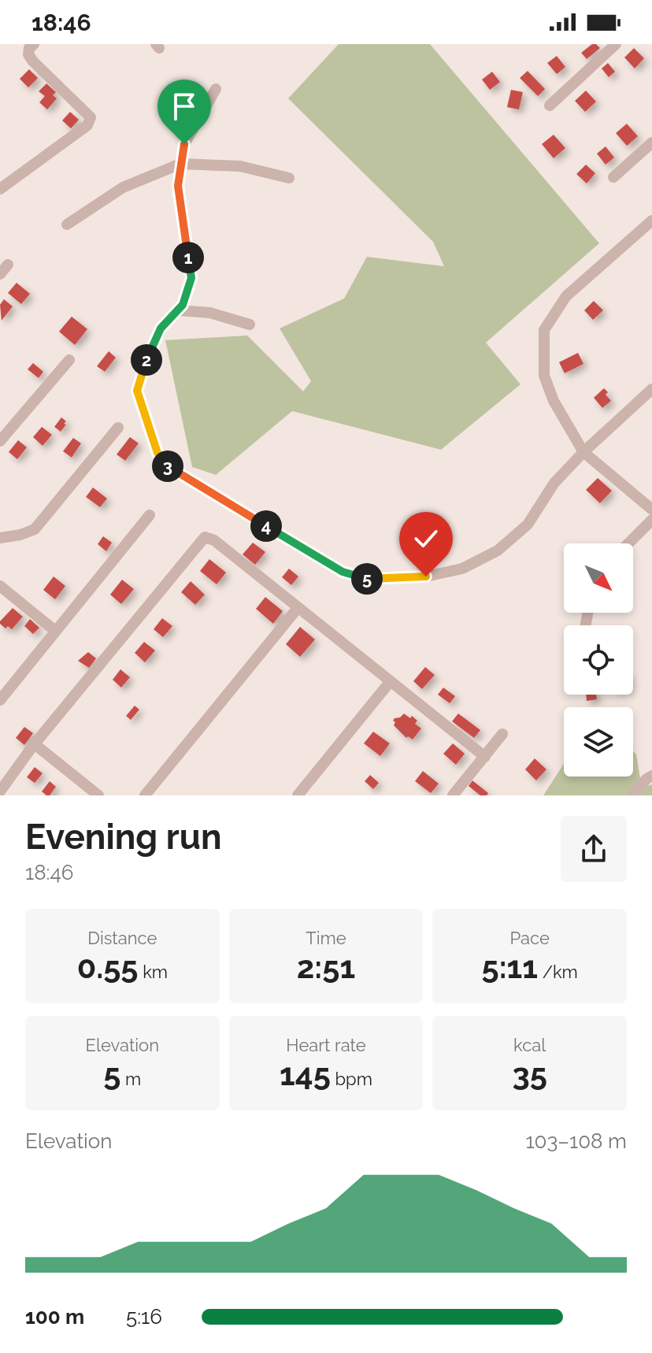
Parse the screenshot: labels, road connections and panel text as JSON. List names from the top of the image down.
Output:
{
  "north": "bottom right",
  "page": {
    "status": "18:46",
    "pins": [
      "1",
      "2",
      "3",
      "4",
      "5"
    ],
    "heading": ["Evening run", "18:46"],
    "stats": [
      ["Distance", "0.55 km"],
      ["Time", "2:51"],
      ["Pace", "5:11 /km"],
      ["Elevation", "5 m"],
      ["Heart rate", "145 bpm"],
      ["kcal", "35"]
    ],
    "chart": ["Elevation", "103–108 m"],
    "list": [
      {
        "name": "100 m",
        "note": "5:16"
      }
    ]
  }
}
